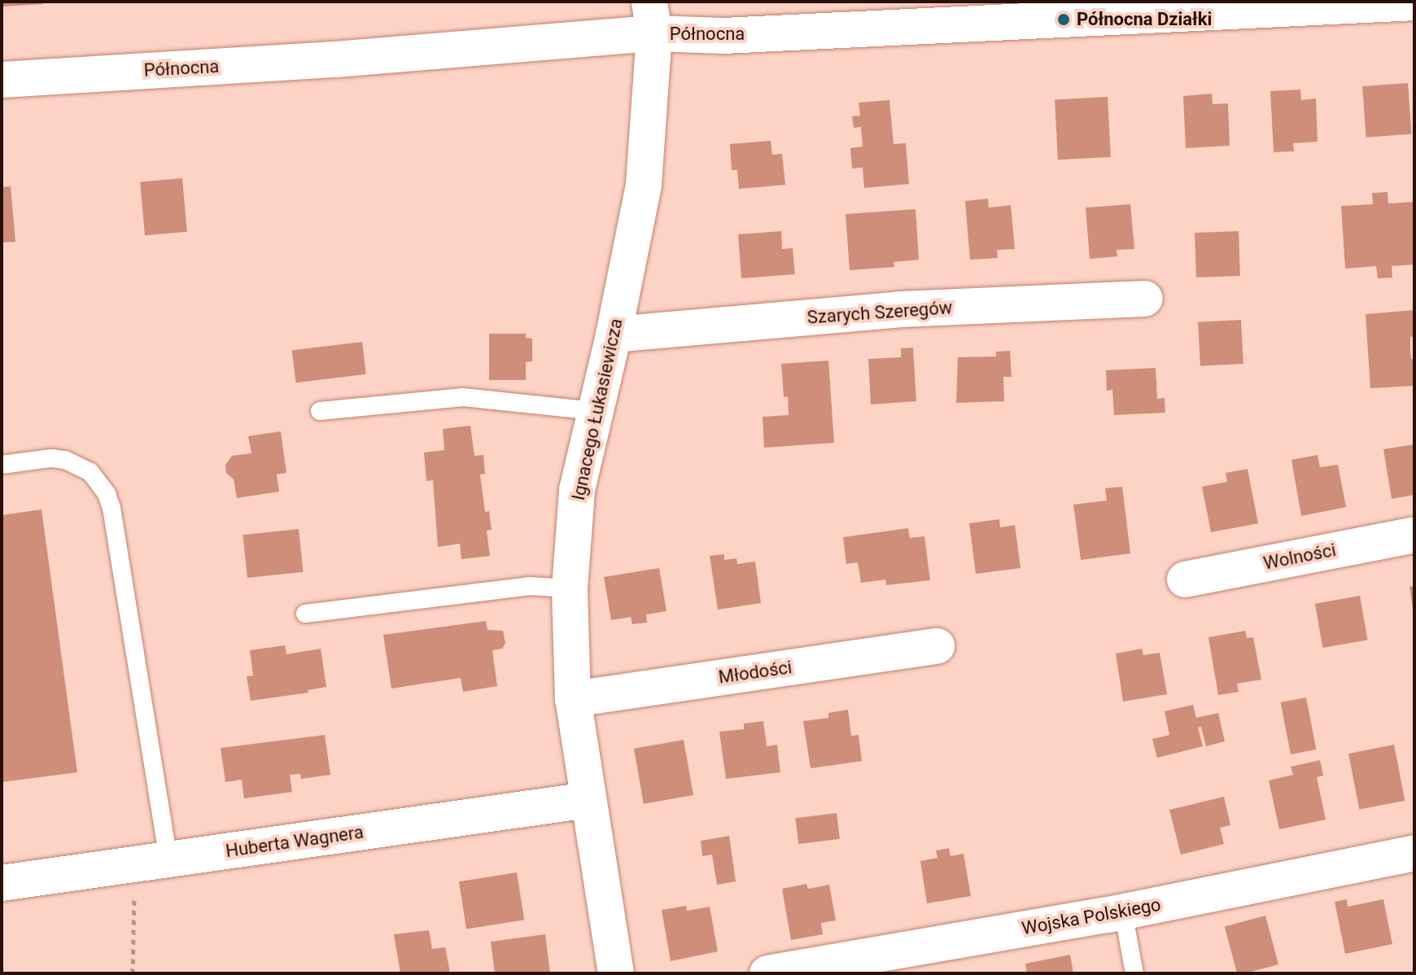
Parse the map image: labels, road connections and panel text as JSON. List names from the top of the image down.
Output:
{
  "streets": {
    "street": [
      "Północna",
      "Szarych Szeregów",
      "Ignacego Łukasiewicza",
      "Wolności",
      "Młodości",
      "Huberta Wagnera",
      "Wojska Polskiego"
    ]
  },
  "crossings": [
    ["Północna", "Ignacego Łukasiewicza"],
    ["Szarych Szeregów", "Ignacego Łukasiewicza"],
    ["Ignacego Łukasiewicza", "Młodości"],
    ["Ignacego Łukasiewicza", "Huberta Wagnera"]
  ],
  "places": ["Północna Działki"]
}
